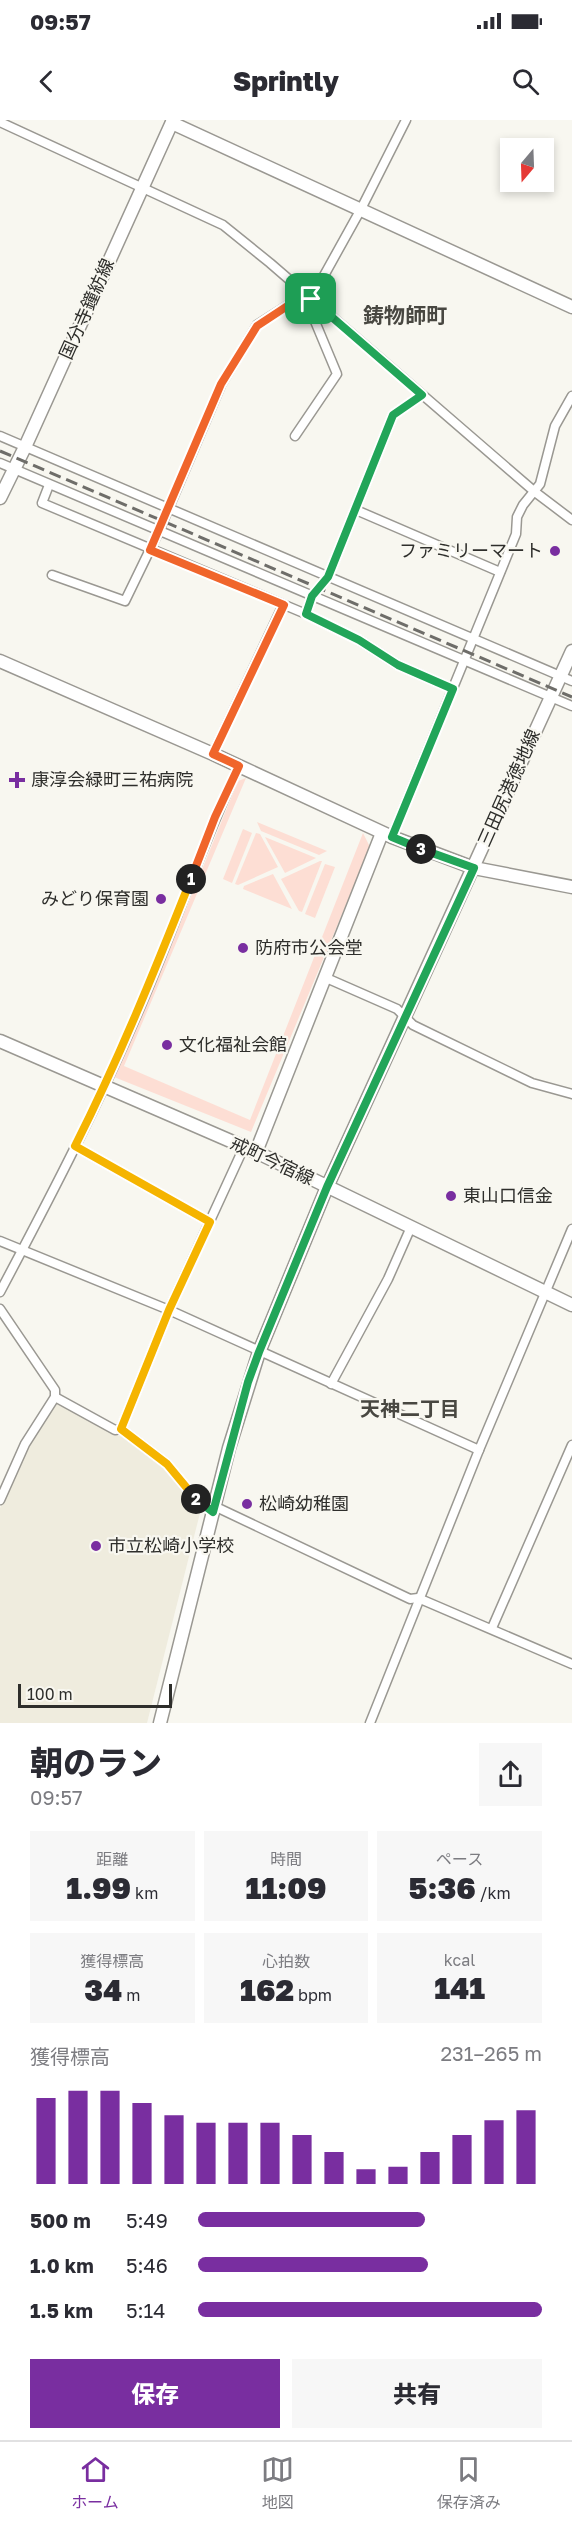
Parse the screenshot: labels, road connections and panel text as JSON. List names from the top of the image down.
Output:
{
  "streets": {
    "street": ["国分寺鐘紡線", "三田尻港徳地線", "戒町今宿線"]
  },
  "districts": ["鋳物師町", "天神二丁目"],
  "places": {
    "other": [
      "ファミリーマート",
      "みどり保育園",
      "防府市公会堂",
      "文化福祉会館",
      "東山口信金",
      "松崎幼稚園",
      "市立松崎小学校"
    ],
    "health": ["康淳会緑町三祐病院"]
  },
  "scale_bar": "100 m",
  "north": "bottom",
  "page": {
    "status": "09:57",
    "header": "Sprintly",
    "pins": ["3", "1", "2"],
    "scale": "100 m",
    "heading": ["朝のラン", "09:57"],
    "stats": [
      ["距離", "1.99 km"],
      ["時間", "11:09"],
      ["ペース", "5:36 /km"],
      ["獲得標高", "34 m"],
      ["心拍数", "162 bpm"],
      ["kcal", "141"]
    ],
    "chart": ["獲得標高", "231–265 m"],
    "list": [
      {
        "name": "500 m",
        "note": "5:49"
      },
      {
        "name": "1.0 km",
        "note": "5:46"
      },
      {
        "name": "1.5 km",
        "note": "5:14"
      }
    ],
    "buttons": ["保存", "共有"],
    "tabs": ["ホーム", "地図", "保存済み"]
  }
}
